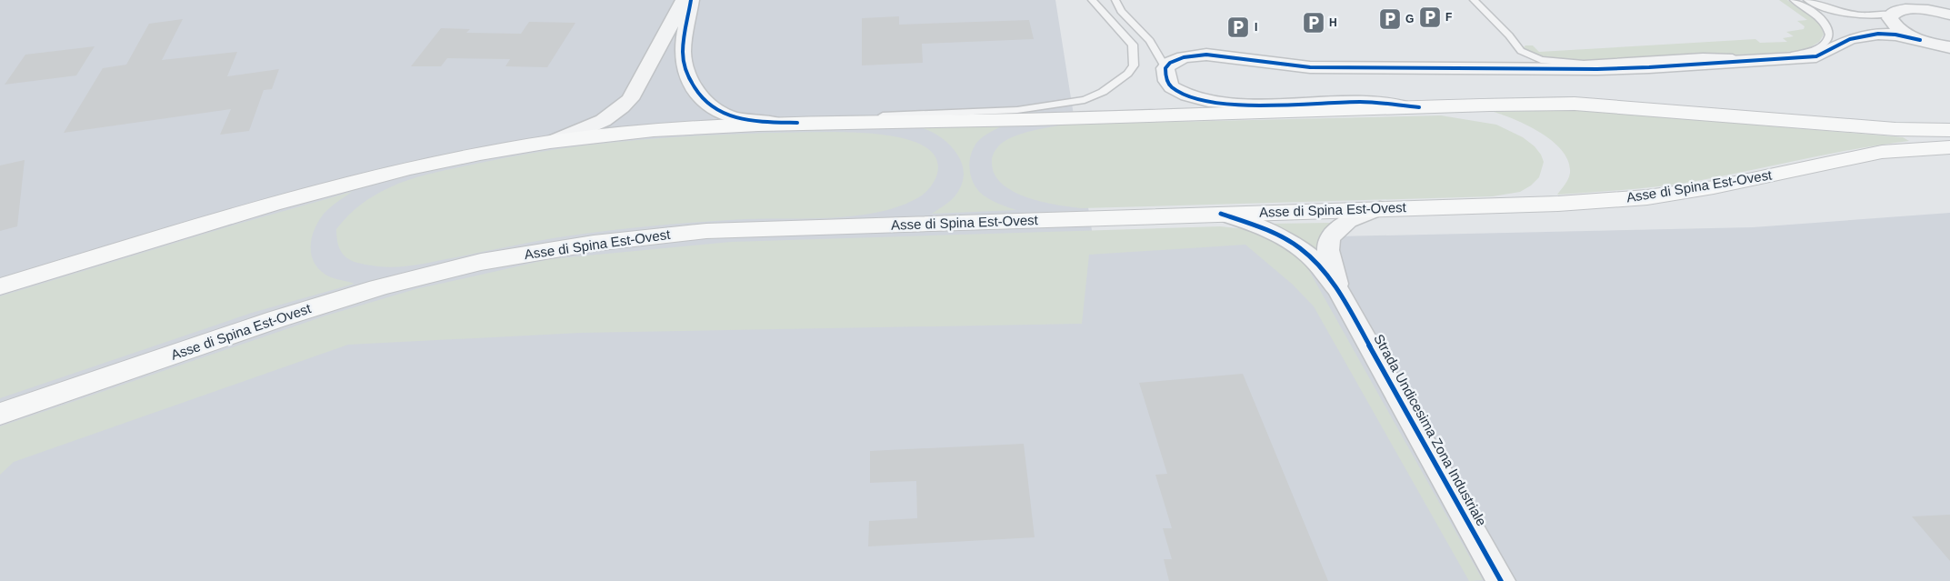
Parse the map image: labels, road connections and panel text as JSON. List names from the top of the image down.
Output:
{
  "streets": {
    "main road": ["Asse di Spina Est-Ovest"],
    "street": ["Strada Undicesima Zona Industriale"]
  },
  "places": {
    "parking": [
      "F",
      "G",
      "H",
      "I"
    ]
  }
}
